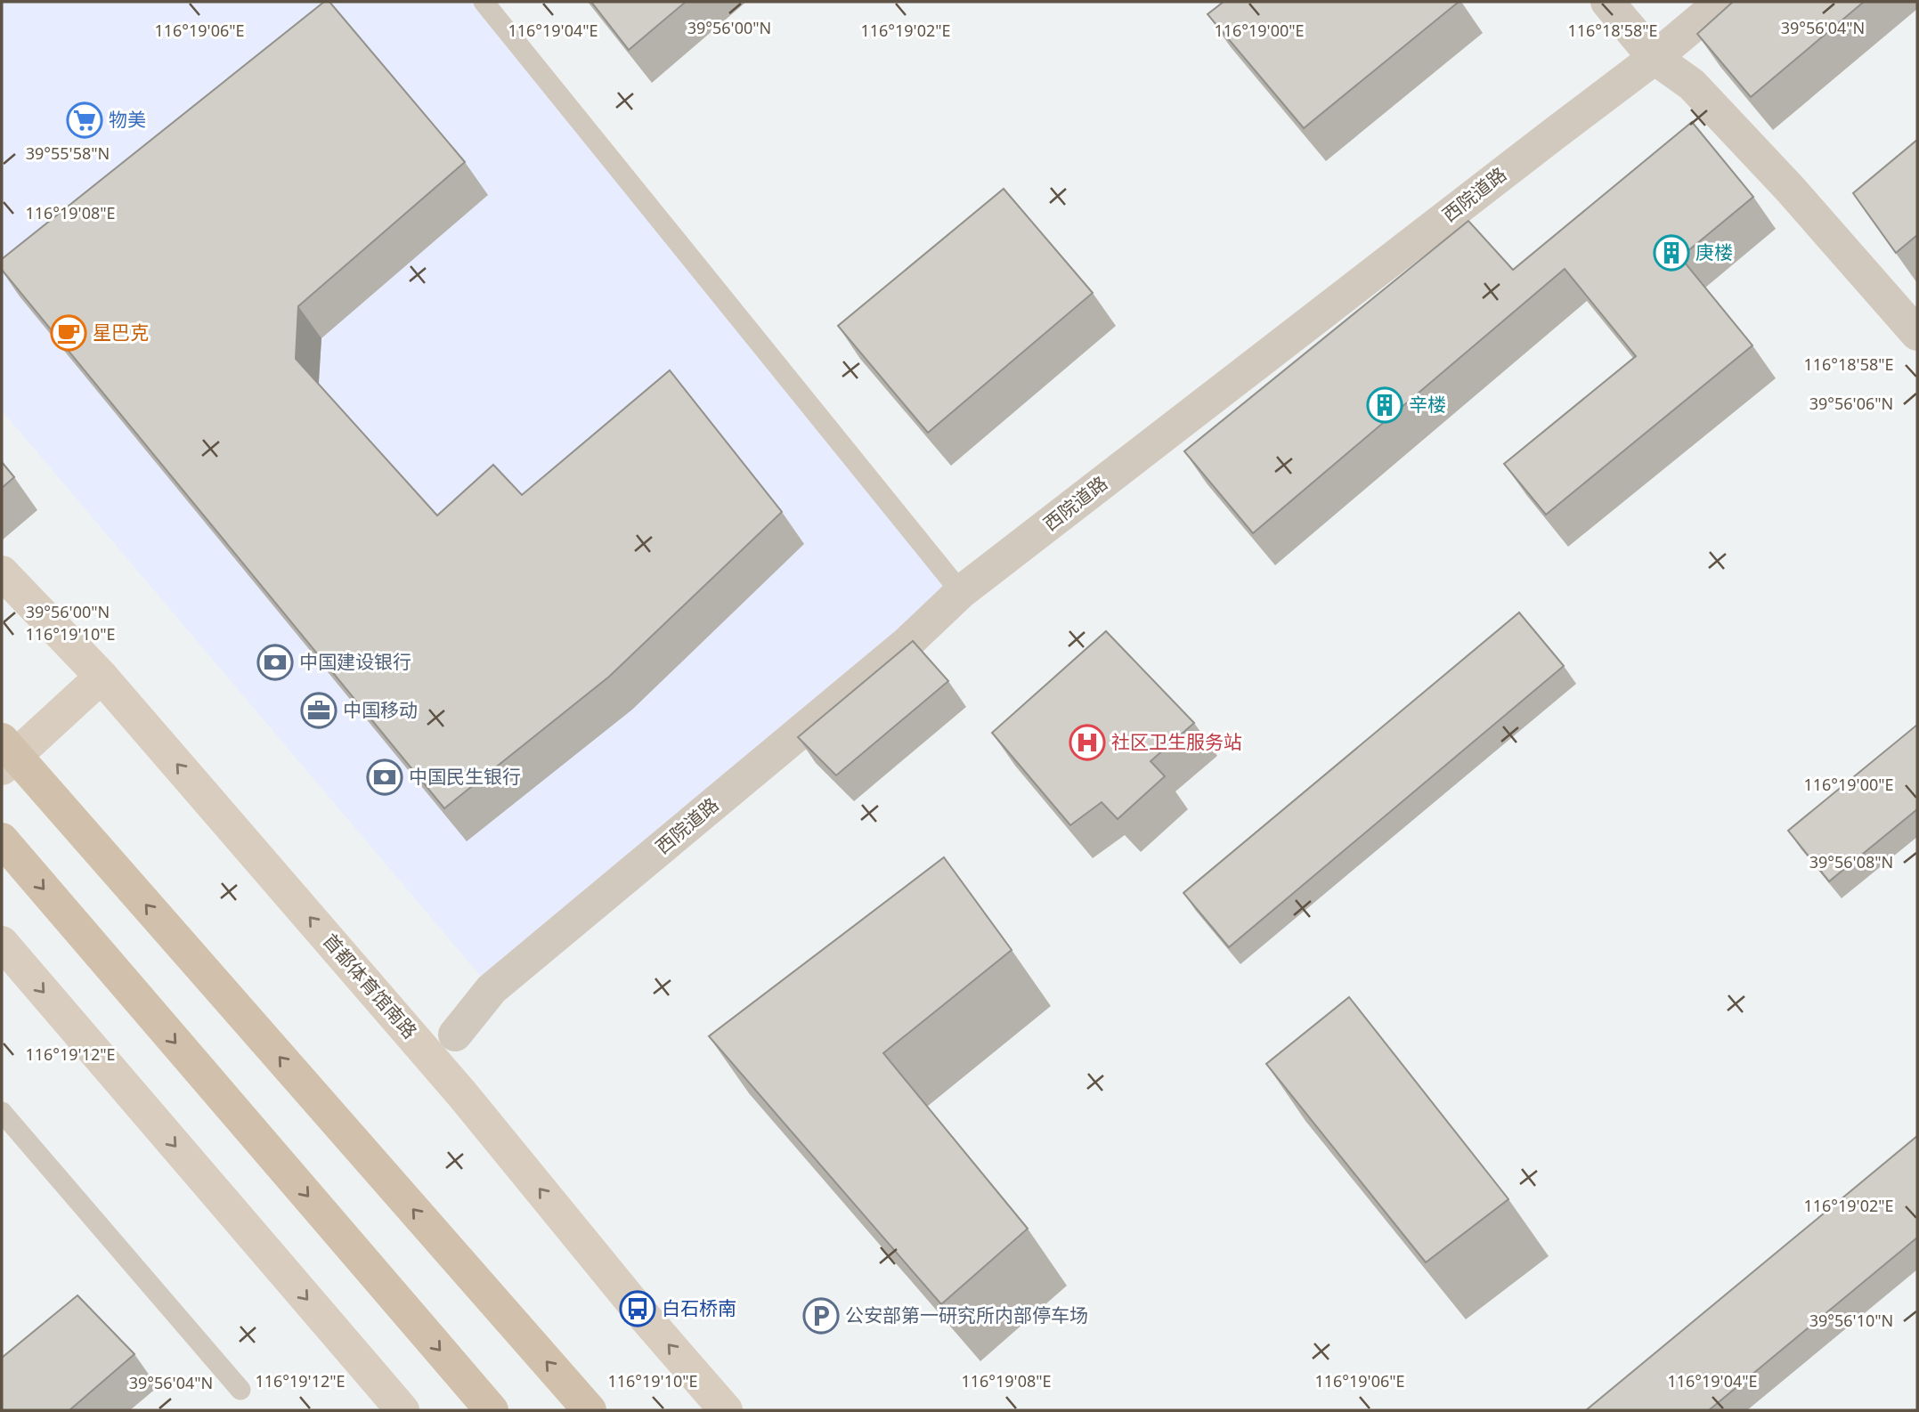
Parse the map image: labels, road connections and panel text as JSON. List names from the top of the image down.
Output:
{
  "streets": {
    "street": ["西院道路", "首都体育馆南路"]
  },
  "places": {
    "supermarket": ["物美"],
    "building": ["庚楼", "辛楼"],
    "cafe": ["星巴克"],
    "bank": ["中国建设银行", "中国民生银行"],
    "office": ["中国移动"],
    "hospital": ["社区卫生服务站"],
    "bus stop": ["白石桥南"],
    "parking": ["公安部第一研究所内部停车场"]
  },
  "coordinates": [
    "39°56'00\"N",
    "39°56'04\"N",
    "116°19'06\"E",
    "116°19'04\"E",
    "116°19'02\"E",
    "116°19'00\"E",
    "116°18'58\"E",
    "39°55'58\"N",
    "116°19'08\"E",
    "39°56'06\"N",
    "116°19'10\"E",
    "39°56'08\"N",
    "116°19'12\"E",
    "39°56'10\"N"
  ]
}
